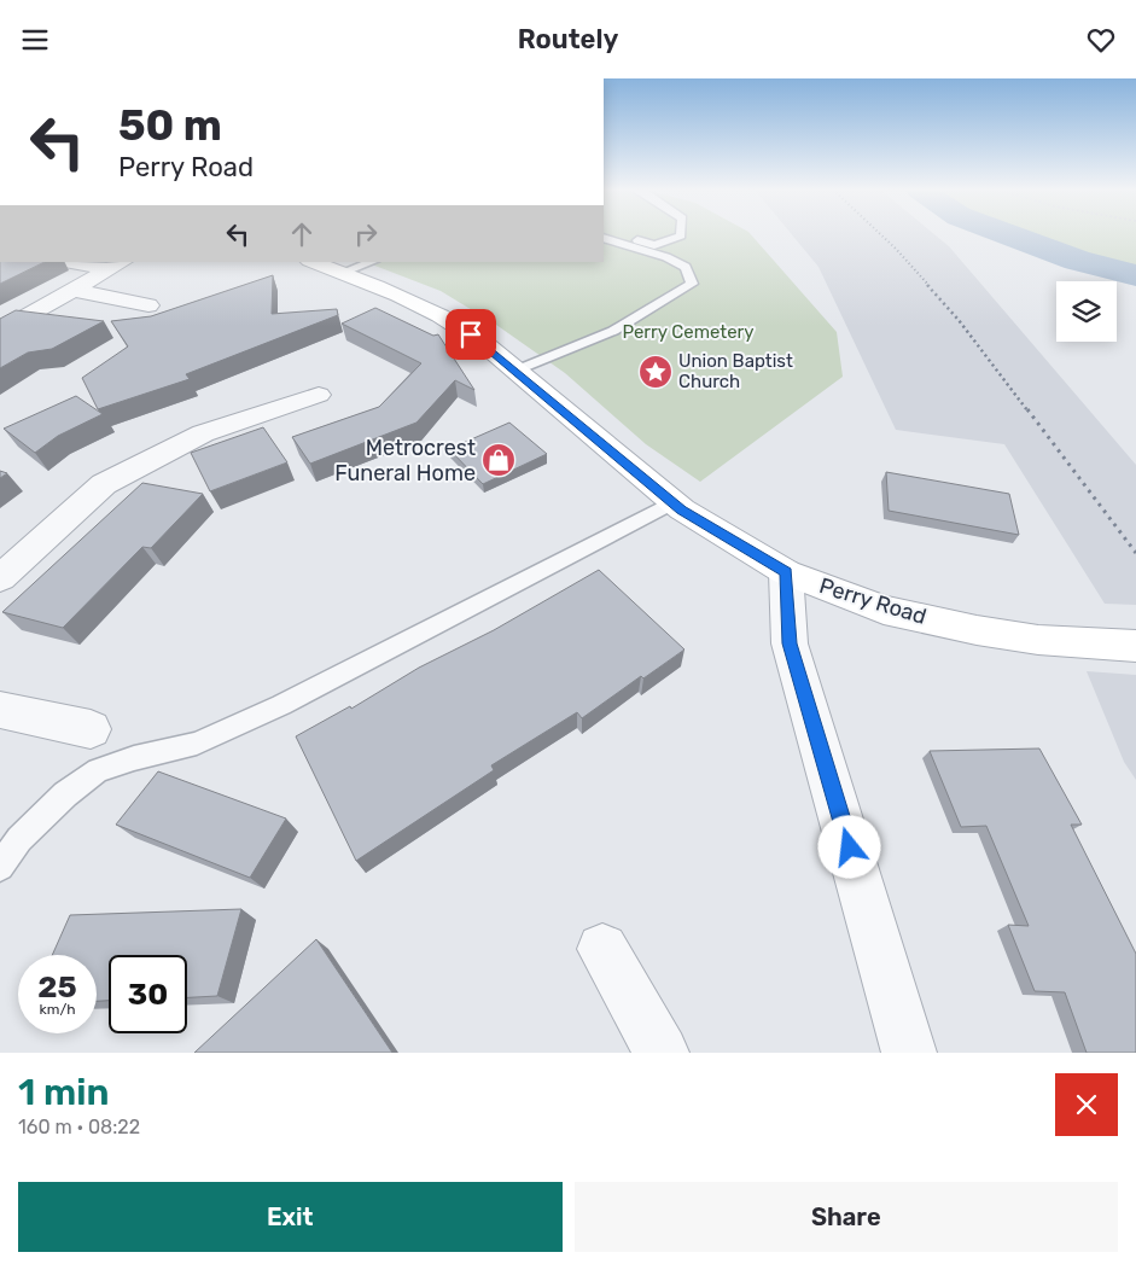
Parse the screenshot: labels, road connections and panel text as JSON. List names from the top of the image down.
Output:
{
  "streets": {
    "street": ["Perry Road"]
  },
  "parks": ["Perry Cemetery"],
  "places": {
    "place": ["Union Baptist Church"],
    "shop": ["Metrocrest Funeral Home"]
  },
  "page": {
    "header": "Routely",
    "turn": ["50 m", "Perry Road"],
    "speed": "25 km/h",
    "limit": "30",
    "heading": ["1 min", "160 m · 08:22"],
    "buttons": ["Exit", "Share"]
  }
}
